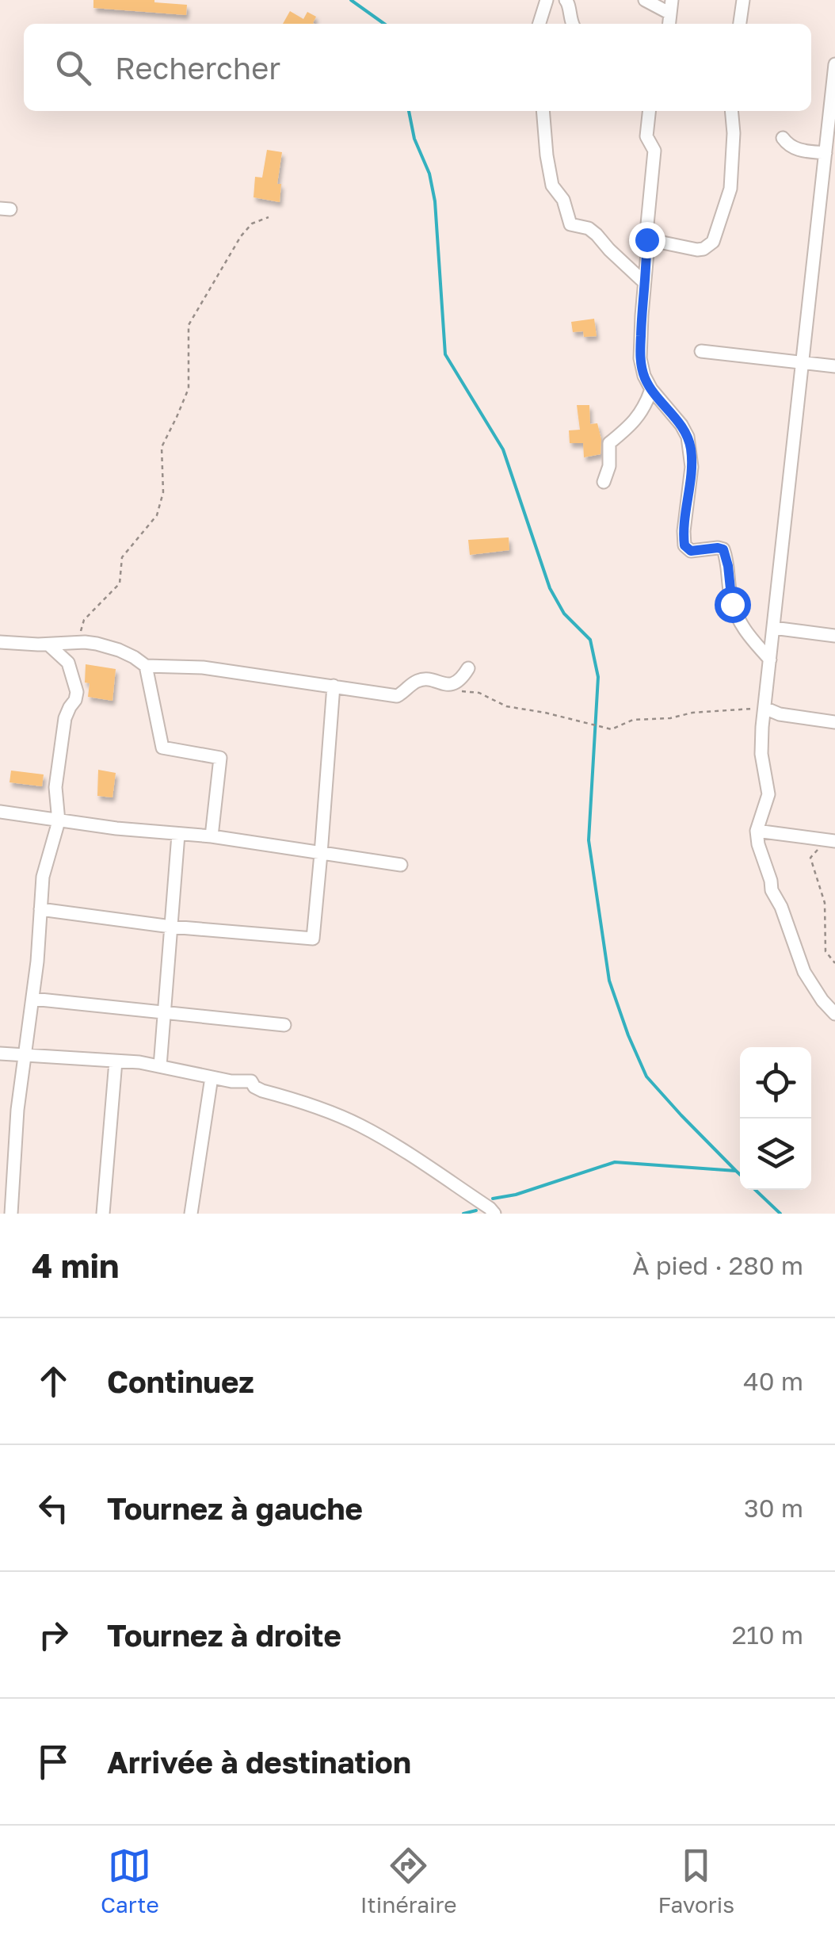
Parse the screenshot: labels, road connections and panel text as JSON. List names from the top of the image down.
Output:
{
  "page": {
    "search": "Rechercher",
    "heading": ["4 min", "À pied · 280 m"],
    "list": [
      ["Continuez", "40 m"],
      ["Tournez à gauche", "30 m"],
      ["Tournez à droite", "210 m"],
      "Arrivée à destination"
    ],
    "nav": ["Carte", "Itinéraire", "Favoris"]
  }
}
